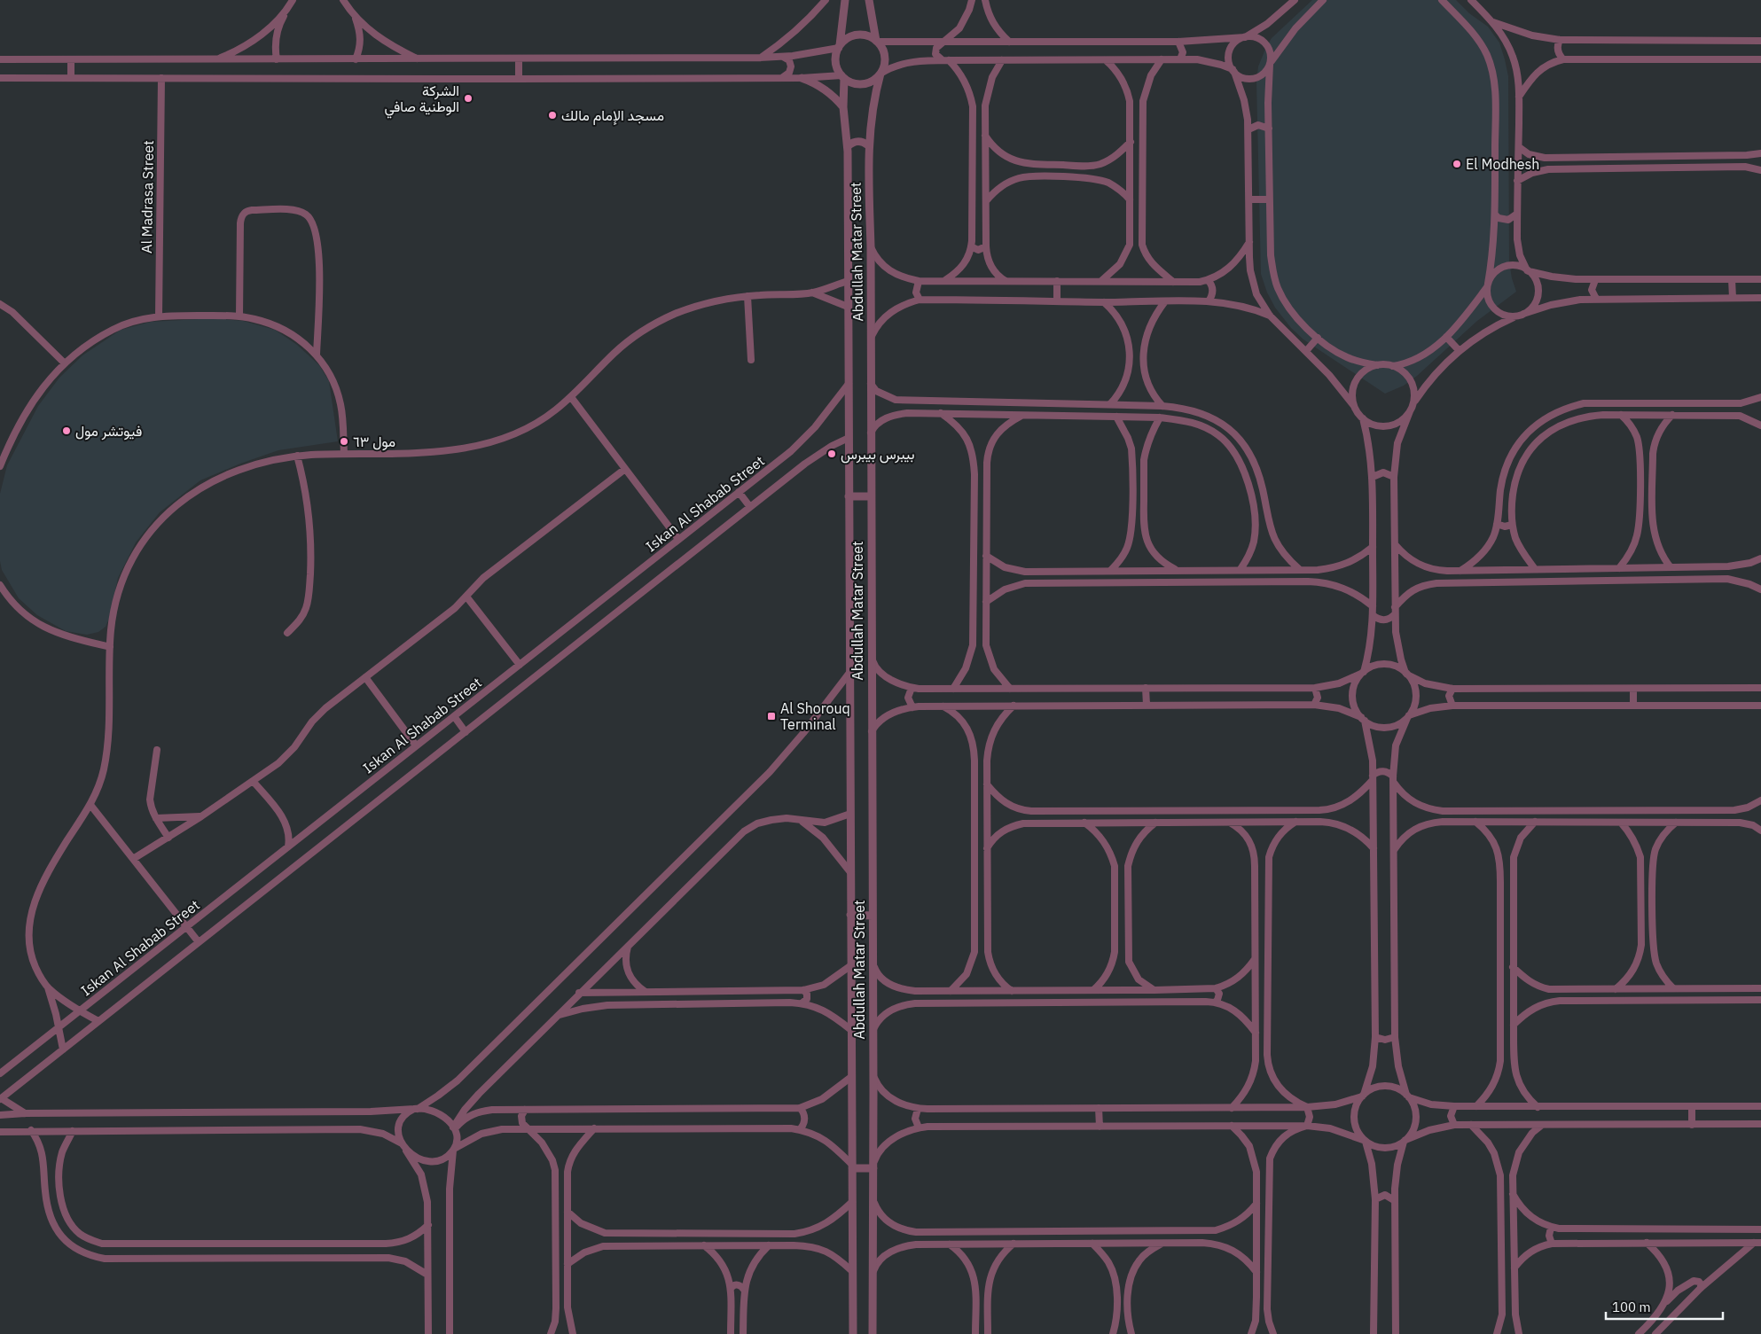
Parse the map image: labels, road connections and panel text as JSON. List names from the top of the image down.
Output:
{
  "streets": {
    "street": ["Al Madrasa Street", "Abdullah Matar Street", "Iskan Al Shabab Street"]
  },
  "crossings": [
    ["Abdullah Matar Street", "Iskan Al Shabab Street"]
  ],
  "places": {
    "other": [
      "الشركة الوطنية صافي",
      "مسجد الإمام مالك",
      "El Modhesh",
      "فيوتشر مول",
      "مول ٦٣",
      "بيبرس بيبرس"
    ],
    "transit": ["Al Shorouq Terminal"]
  },
  "scale_bar": "100 m"
}
